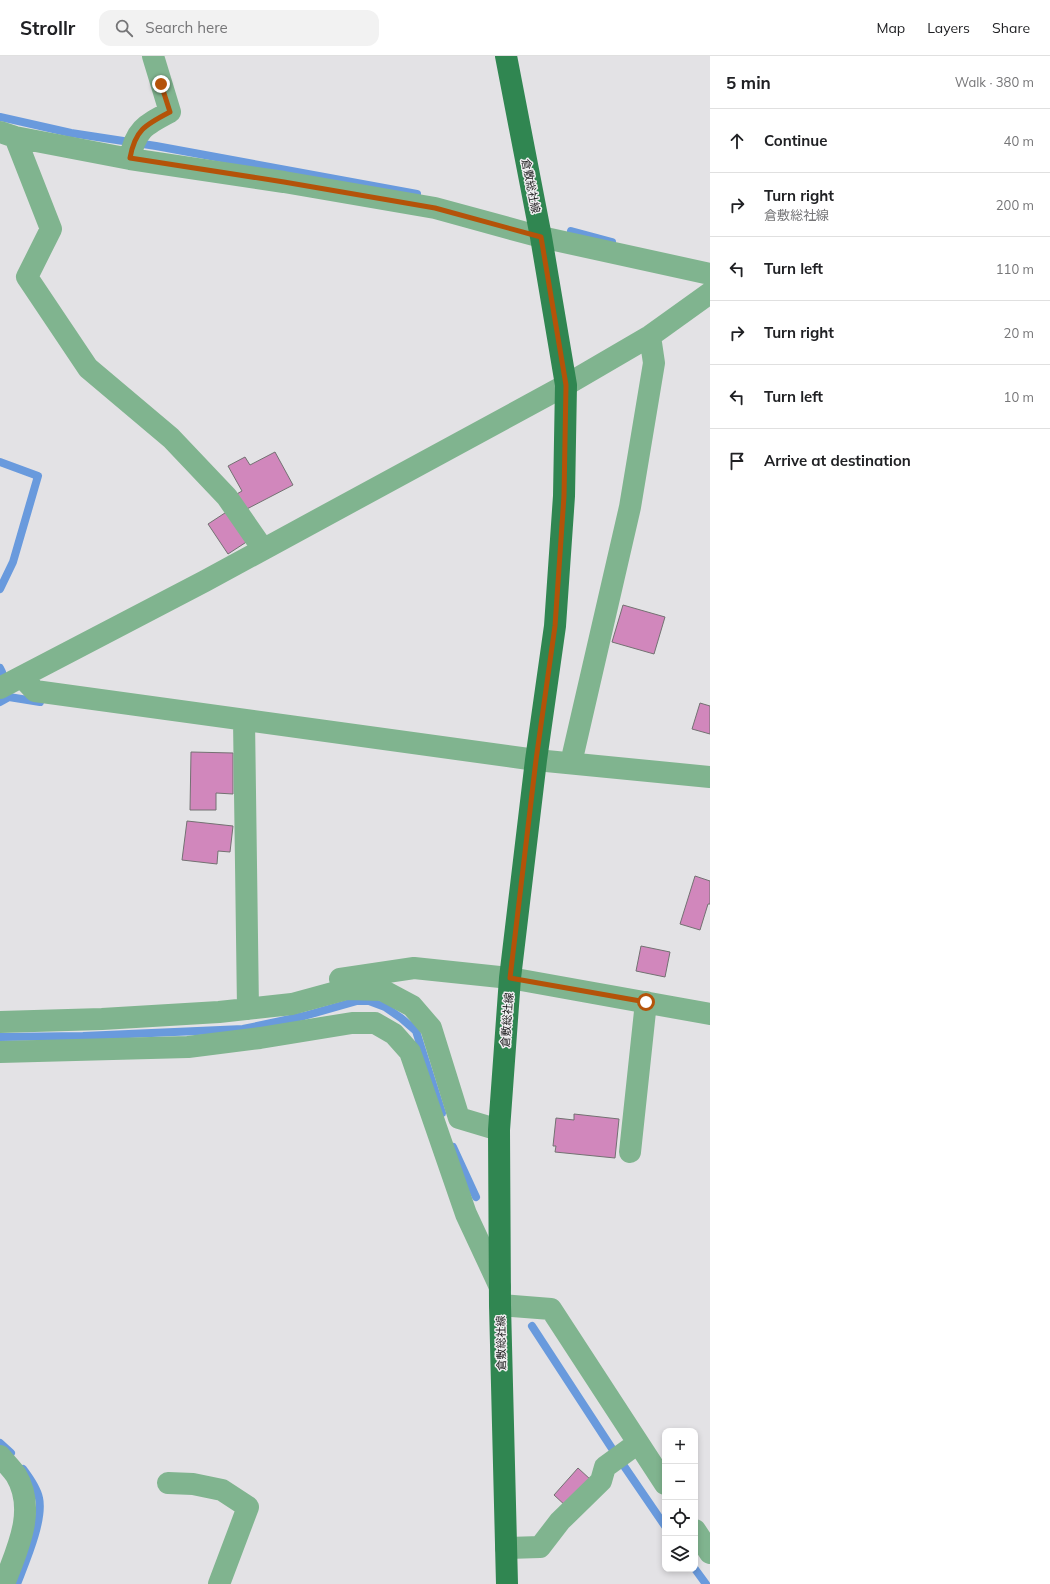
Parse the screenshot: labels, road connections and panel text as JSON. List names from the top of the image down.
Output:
{
  "streets": {
    "main road": ["倉敷総社線"]
  },
  "page": {
    "header": "Strollr",
    "search": "Search here",
    "nav": ["Map", "Layers", "Share"],
    "heading": ["5 min", "Walk · 380 m"],
    "list": [
      ["Continue", "40 m"],
      ["Turn right", "倉敷総社線", "200 m"],
      ["Turn left", "110 m"],
      ["Turn right", "20 m"],
      ["Turn left", "10 m"],
      "Arrive at destination"
    ],
    "map_buttons": ["+", "−"]
  }
}
